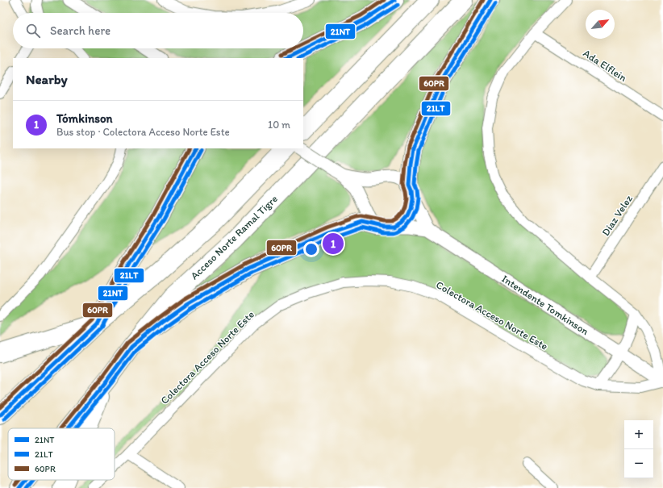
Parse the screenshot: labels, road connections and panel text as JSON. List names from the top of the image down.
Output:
{
  "streets": {
    "highway": ["Acceso Norte Ramal Tigre"],
    "street": [
      "Ada Elflein",
      "Díaz Velez",
      "Intendente Tomkinson",
      "Colectora Acceso Norte Este"
    ]
  },
  "crossings": [
    ["Intendente Tomkinson", "Colectora Acceso Norte Este"]
  ],
  "lines": ["transit line 21NT", "transit line 60PR", "transit line 21LT"],
  "legend": ["21NT", "21LT", "60PR"],
  "north": "top right",
  "page": {
    "search": "Search here",
    "heading": "Nearby",
    "list": [
      {
        "mark": "1",
        "name": "Tómkinson",
        "note": "Bus stop · Colectora Acceso Norte Este",
        "value": "10 m"
      }
    ],
    "pins": "1",
    "map_buttons": ["+", "−"]
  }
}
